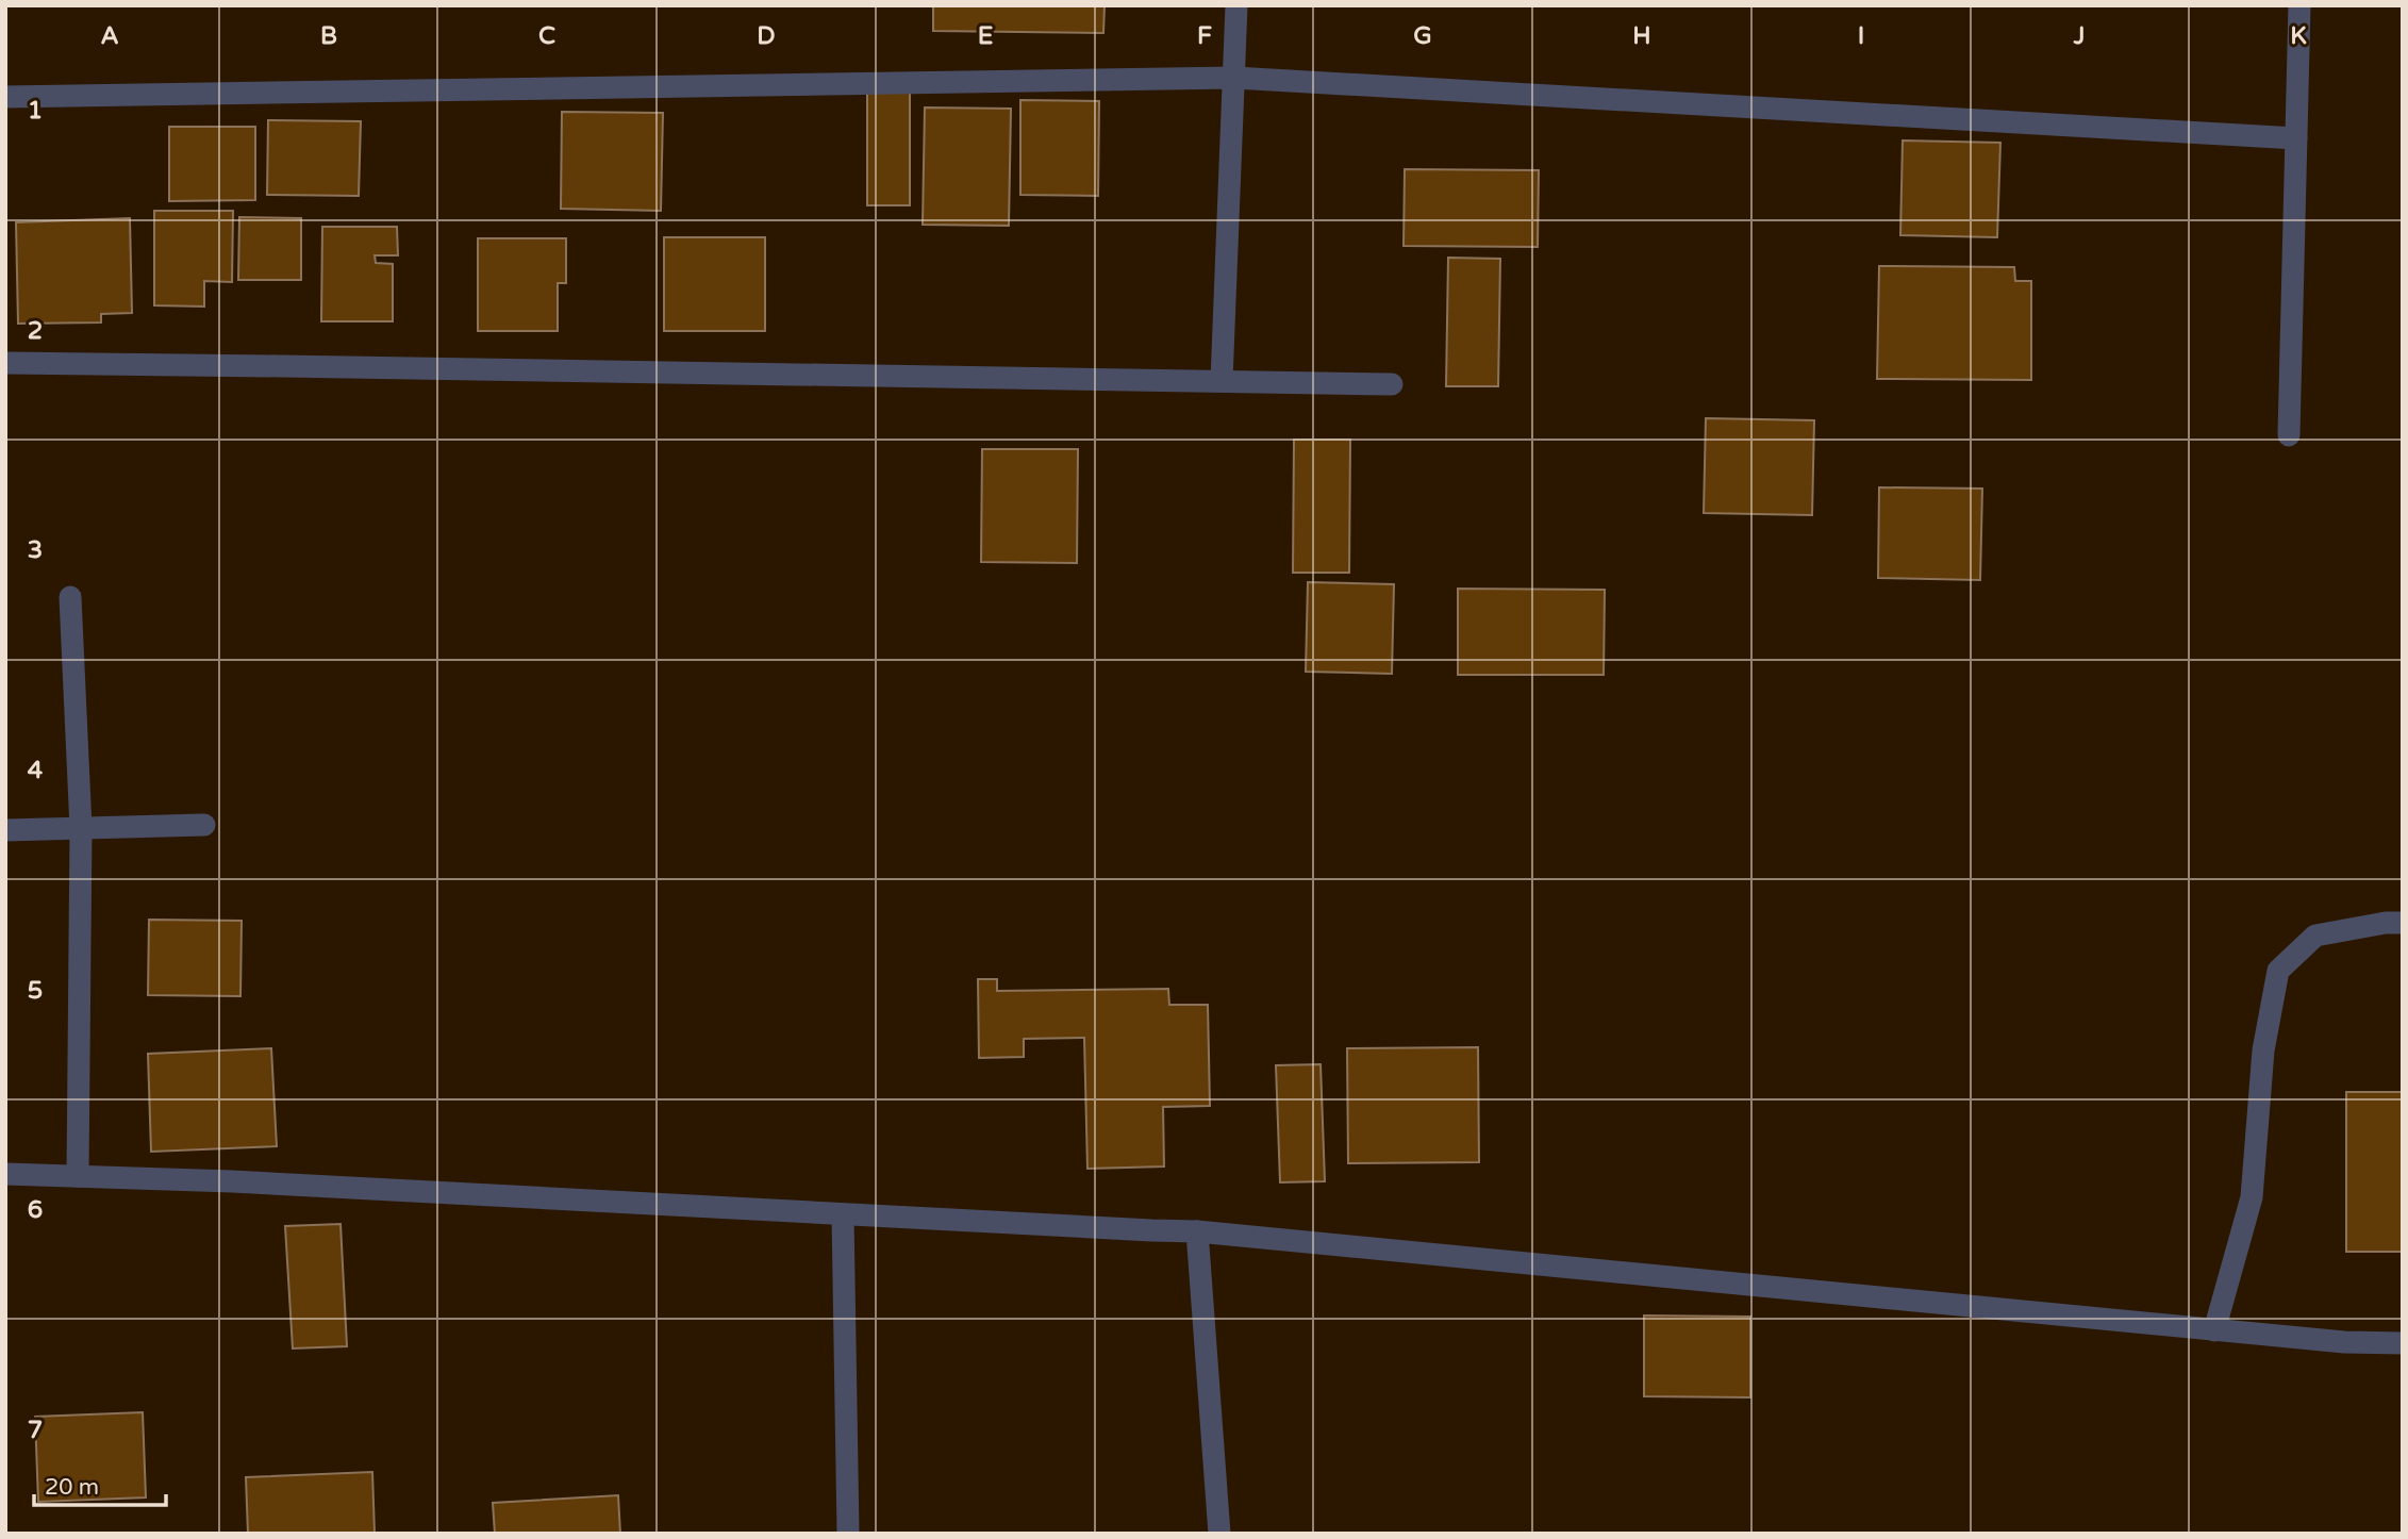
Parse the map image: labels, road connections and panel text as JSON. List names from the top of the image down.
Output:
{
  "scale_bar": "20 m",
  "grid": {
    "columns": [
      "A",
      "B",
      "C",
      "D",
      "E",
      "F",
      "G",
      "H",
      "I",
      "J",
      "K"
    ],
    "rows": [
      "1",
      "2",
      "3",
      "4",
      "5",
      "6",
      "7"
    ]
  }
}
